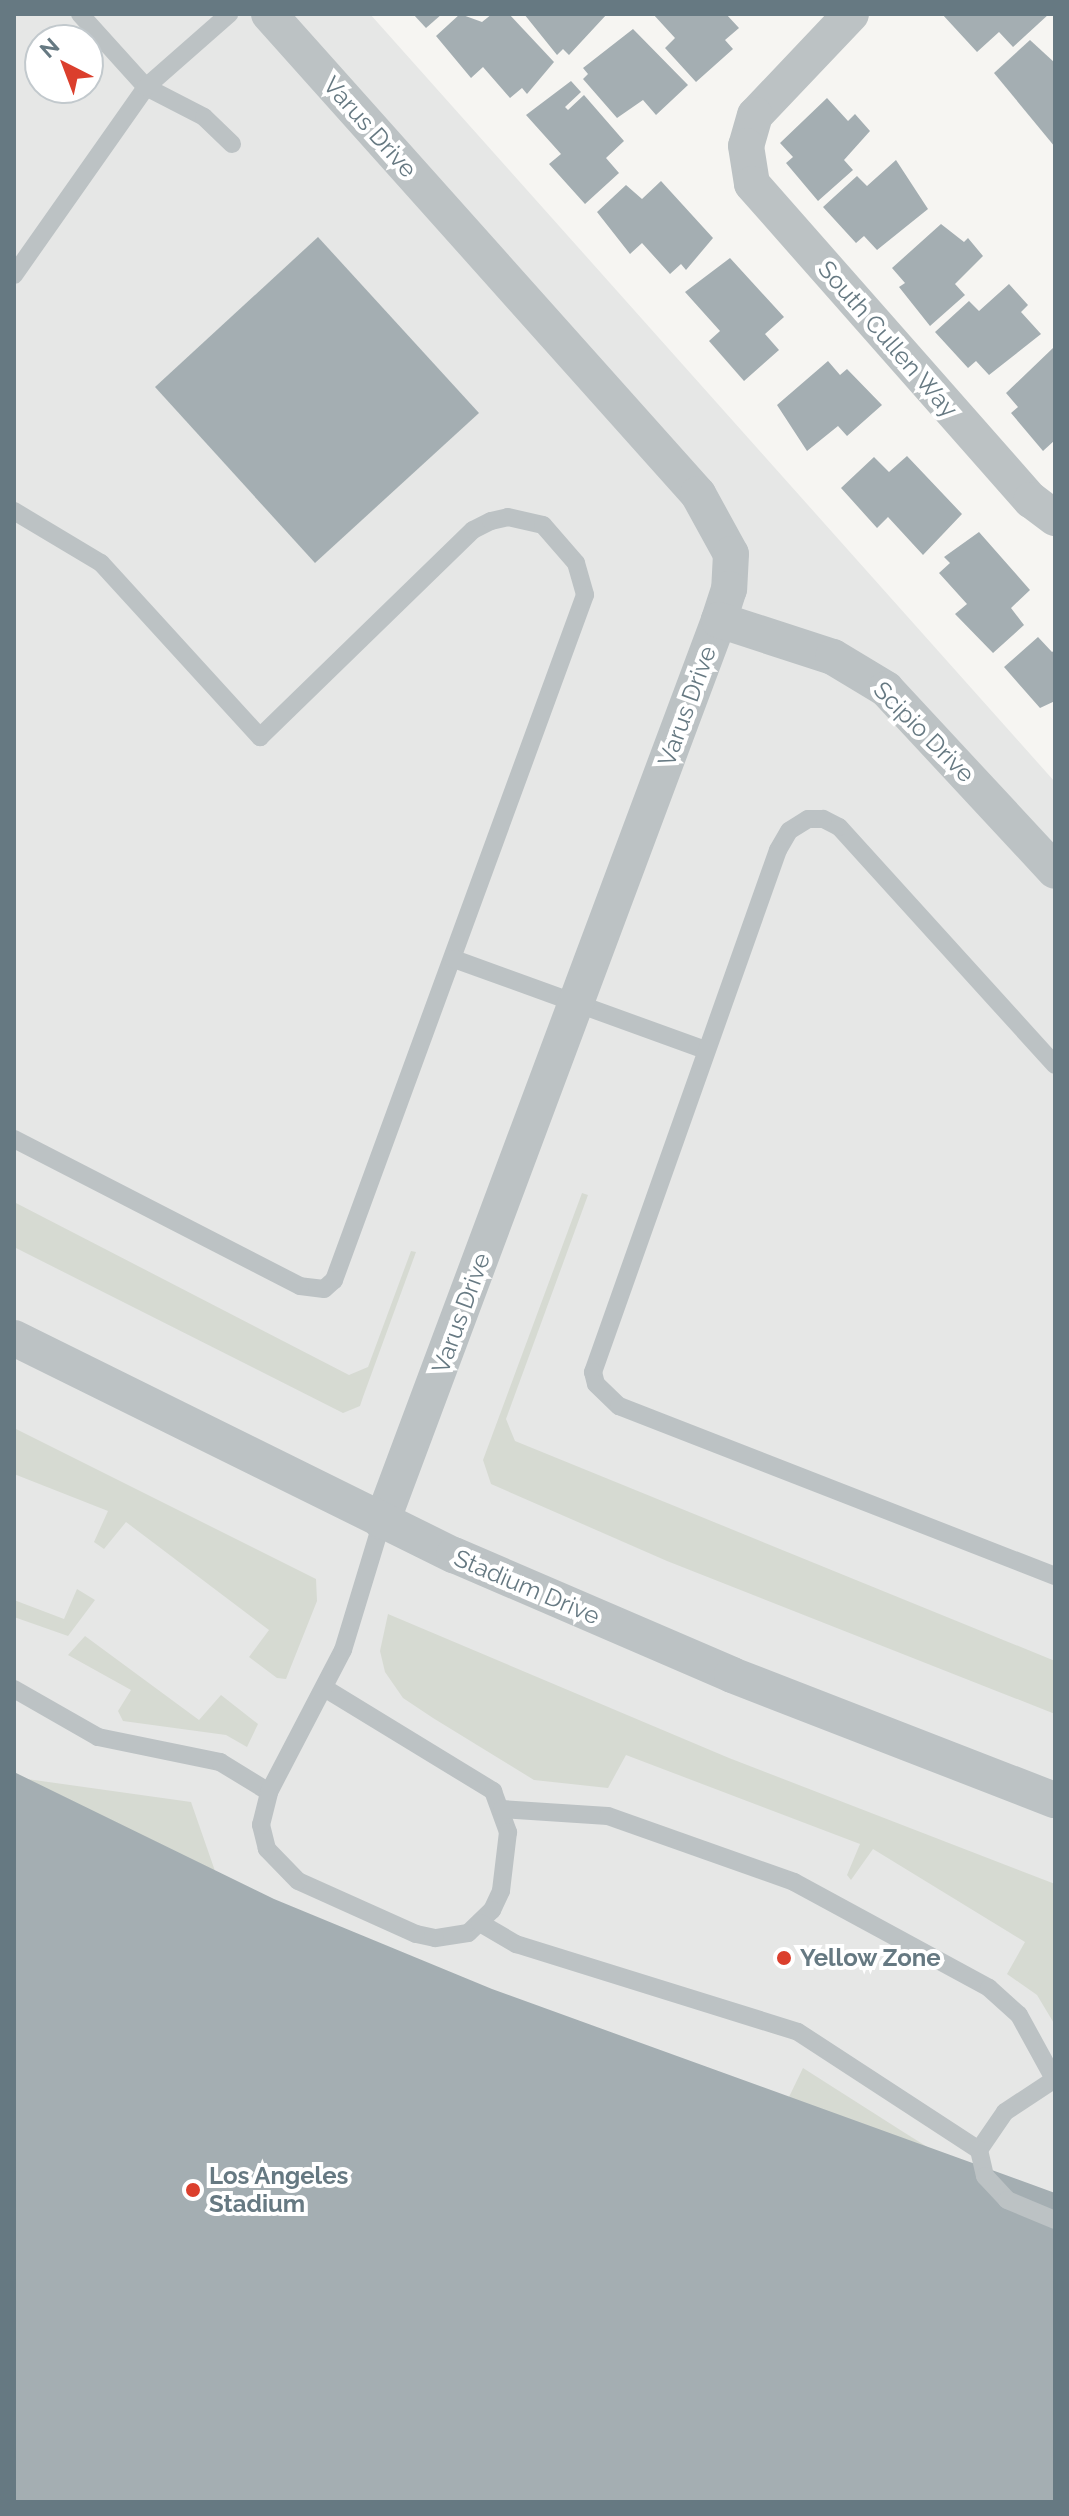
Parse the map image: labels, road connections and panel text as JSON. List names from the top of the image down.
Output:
{
  "streets": {
    "street": [
      "Varus Drive",
      "South Cullen Way",
      "Scipio Drive",
      "Stadium Drive"
    ]
  },
  "crossings": [
    ["Varus Drive", "Scipio Drive"],
    ["Varus Drive", "Stadium Drive"]
  ],
  "places": ["Yellow Zone", "Los Angeles Stadium"],
  "north": "top left"
}
